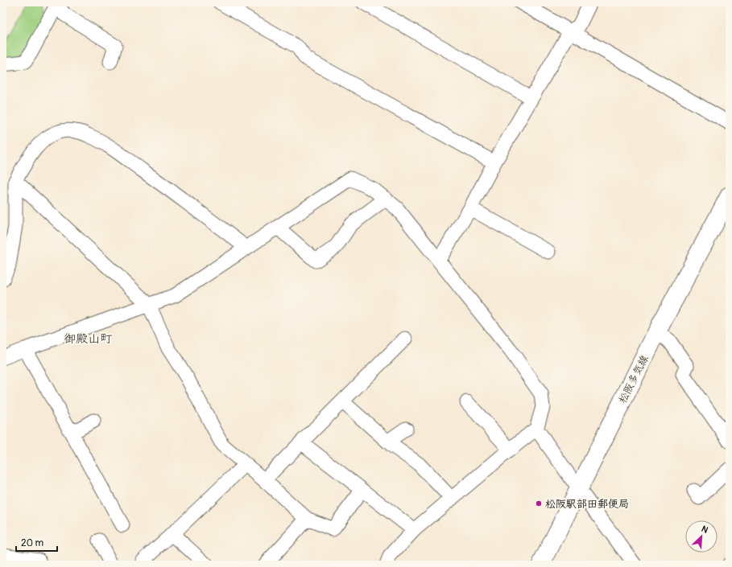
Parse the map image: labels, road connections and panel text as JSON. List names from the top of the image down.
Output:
{
  "streets": {
    "main road": ["松阪多気線"]
  },
  "districts": ["御殿山町"],
  "places": ["松阪駅部田郵便局"],
  "scale_bar": "20 m",
  "north": "top right"
}
